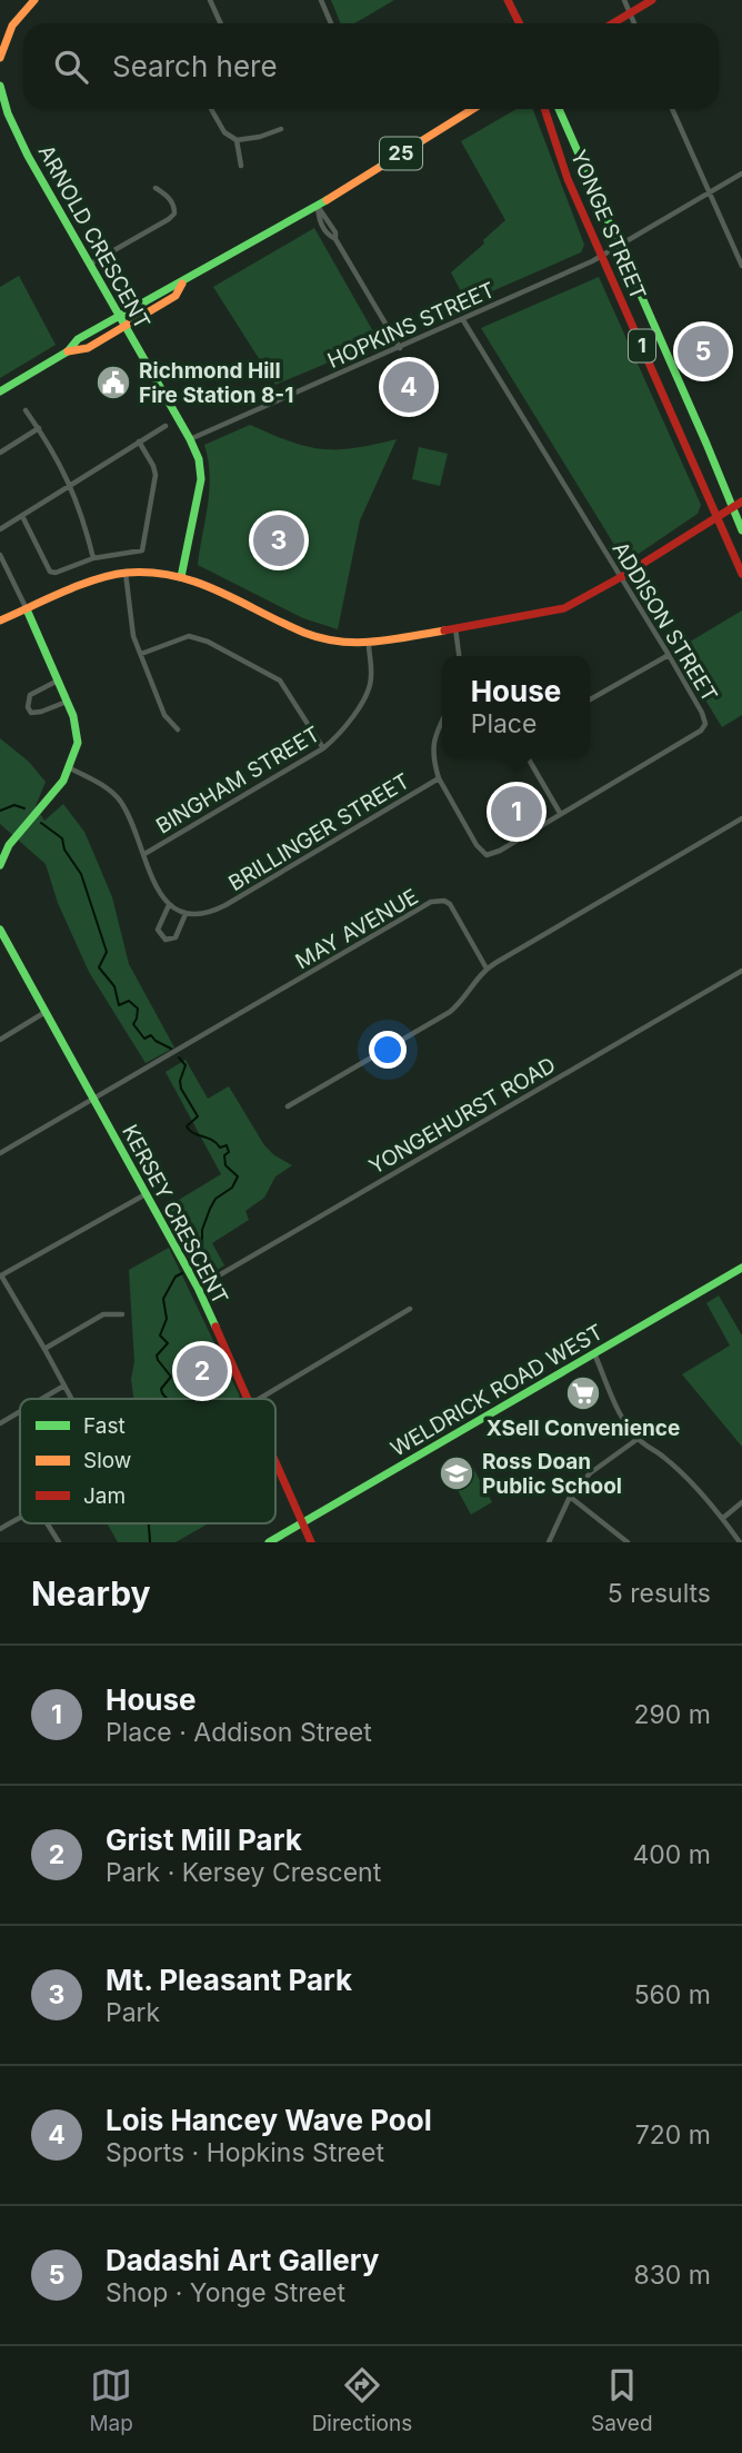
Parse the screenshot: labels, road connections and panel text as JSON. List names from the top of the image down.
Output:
{
  "streets": {
    "street": [
      "25",
      "YONGE STREET",
      "ARNOLD CRESCENT",
      "HOPKINS STREET",
      "1",
      "ADDISON STREET",
      "BINGHAM STREET",
      "BRILLINGER STREET",
      "MAY AVENUE",
      "YONGEHURST ROAD",
      "KERSEY CRESCENT",
      "WELDRICK ROAD WEST"
    ]
  },
  "crossings": [
    ["25", "ARNOLD CRESCENT"],
    ["YONGE STREET", "HOPKINS STREET"],
    ["ARNOLD CRESCENT", "HOPKINS STREET"],
    ["HOPKINS STREET", "ADDISON STREET"],
    ["ADDISON STREET", "BRILLINGER STREET"],
    ["MAY AVENUE", "KERSEY CRESCENT"],
    ["YONGEHURST ROAD", "KERSEY CRESCENT"],
    ["KERSEY CRESCENT", "WELDRICK ROAD WEST"]
  ],
  "places": {
    "public building": ["Richmond Hill Fire Station 8-1"],
    "supermarket": ["XSell Convenience"],
    "school or university": ["Ross Doan Public School"]
  },
  "legend": ["Fast", "Slow", "Jam"],
  "page": {
    "search": "Search here",
    "pins": [
      "5",
      "4",
      "3",
      "1",
      "2"
    ],
    "popup": ["House", "Place"],
    "heading": ["Nearby", "5 results"],
    "list": [
      {
        "mark": "1",
        "name": "House",
        "note": "Place · Addison Street",
        "value": "290 m"
      },
      {
        "mark": "2",
        "name": "Grist Mill Park",
        "note": "Park · Kersey Crescent",
        "value": "400 m"
      },
      {
        "mark": "3",
        "name": "Mt. Pleasant Park",
        "note": "Park",
        "value": "560 m"
      },
      {
        "mark": "4",
        "name": "Lois Hancey Wave Pool",
        "note": "Sports · Hopkins Street",
        "value": "720 m"
      },
      {
        "mark": "5",
        "name": "Dadashi Art Gallery",
        "note": "Shop · Yonge Street",
        "value": "830 m"
      }
    ],
    "nav": ["Map", "Directions", "Saved"]
  }
}
